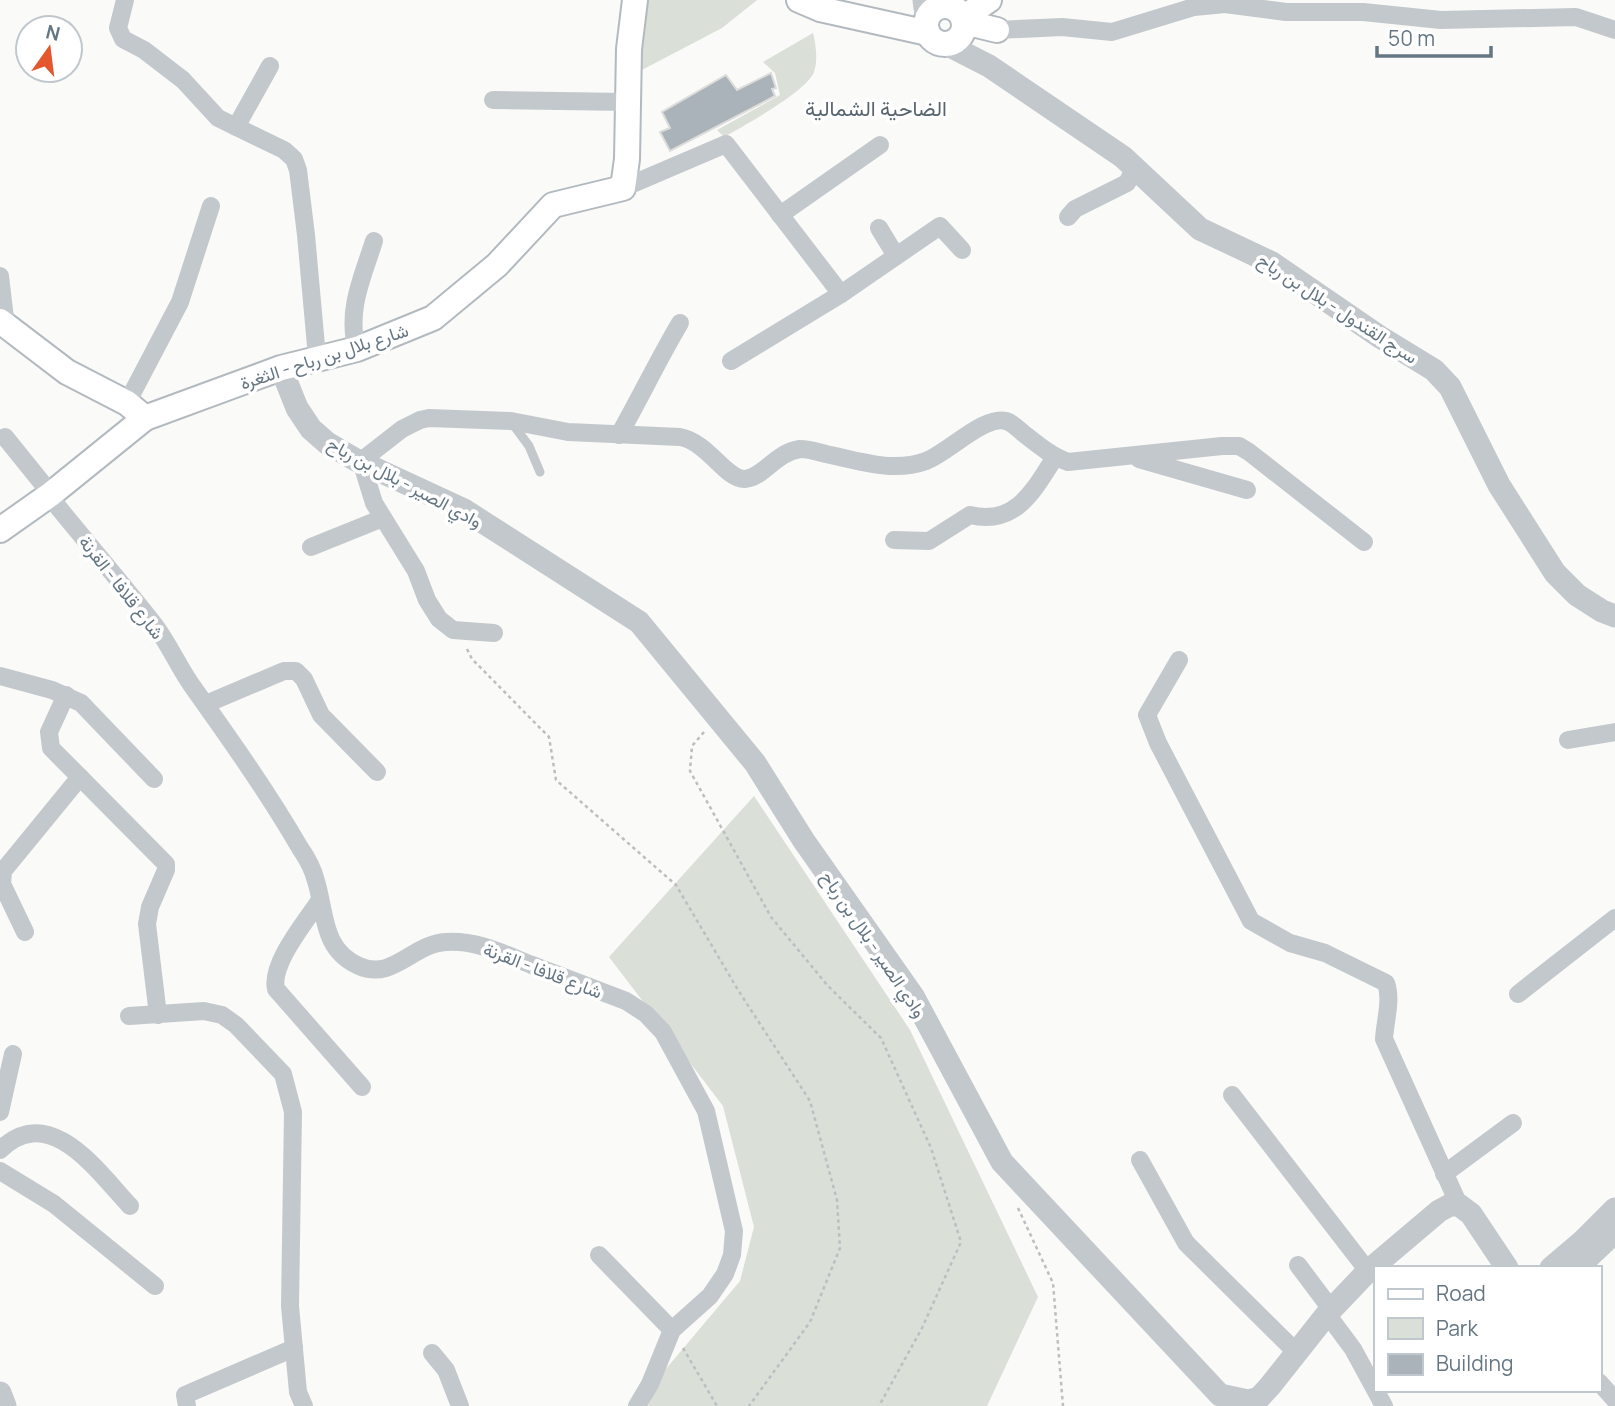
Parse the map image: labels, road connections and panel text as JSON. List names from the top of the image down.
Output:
{
  "streets": {
    "main road": ["شارع بلال بن رباح - الثغرة"],
    "street": ["سرج القندول - بلال بن رباح", "وادي الصير - بلال بن رباح", "شارع قلافا - القرنة"]
  },
  "crossings": [
    ["شارع بلال بن رباح - الثغرة", "وادي الصير - بلال بن رباح"],
    ["شارع بلال بن رباح - الثغرة", "شارع قلافا - القرنة"]
  ],
  "districts": ["الضاحية الشمالية"],
  "legend": ["Road", "Park", "Building"],
  "scale_bar": "50 m",
  "north": "top"
}
